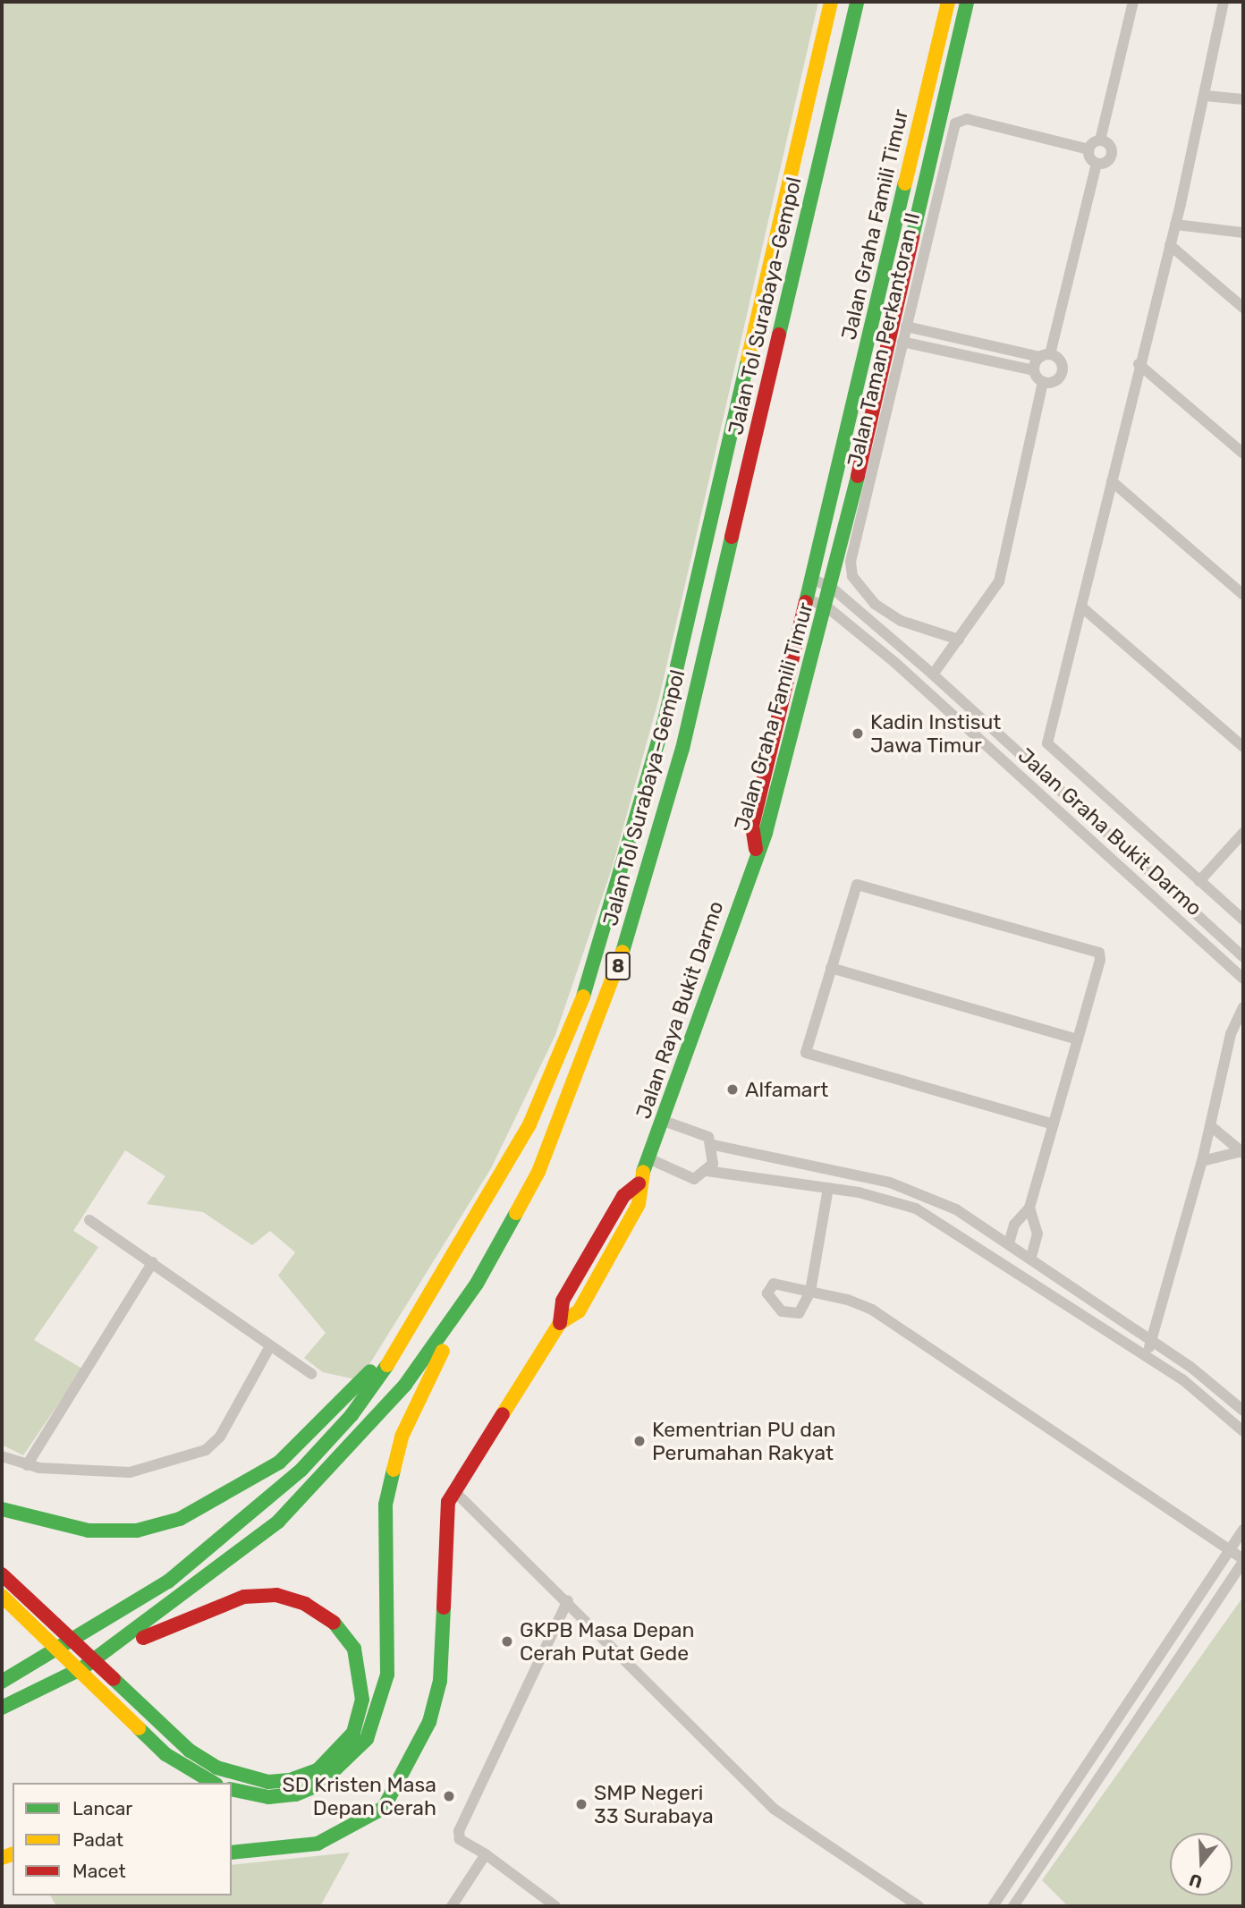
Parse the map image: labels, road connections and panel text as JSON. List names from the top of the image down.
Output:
{
  "streets": {
    "main road": [
      "Jalan Graha Famili Timur",
      "Jalan Tol Surabaya–Gempol",
      "8",
      "Jalan Raya Bukit Darmo"
    ],
    "street": ["Jalan Taman Perkantoran II", "Jalan Graha Bukit Darmo"]
  },
  "crossings": [
    ["Jalan Graha Famili Timur", "Jalan Graha Bukit Darmo"],
    ["Jalan Graha Famili Timur", "Jalan Raya Bukit Darmo"]
  ],
  "places": [
    "Kadin Instisut Jawa Timur",
    "Alfamart",
    "Kementrian PU dan Perumahan Rakyat",
    "GKPB Masa Depan Cerah Putat Gede",
    "SD Kristen Masa Depan Cerah",
    "SMP Negeri 33 Surabaya"
  ],
  "legend": ["Lancar", "Padat", "Macet"],
  "north": "bottom"
}
